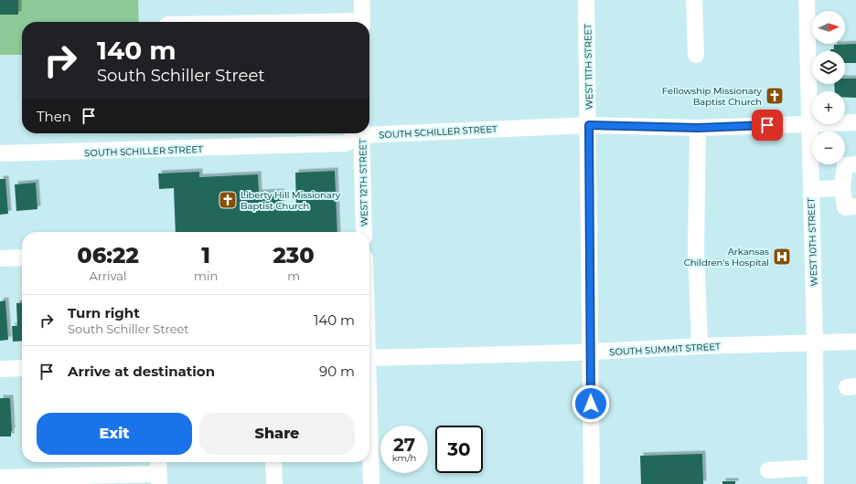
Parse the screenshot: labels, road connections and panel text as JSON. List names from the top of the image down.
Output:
{
  "streets": {
    "street": [
      "WEST 11TH STREET",
      "SOUTH SCHILLER STREET",
      "WEST 12TH STREET",
      "WEST 10TH STREET",
      "SOUTH SUMMIT STREET"
    ]
  },
  "crossings": [
    ["WEST 11TH STREET", "SOUTH SCHILLER STREET"],
    ["SOUTH SCHILLER STREET", "WEST 10TH STREET"],
    ["WEST 10TH STREET", "SOUTH SUMMIT STREET"]
  ],
  "places": {
    "church": ["Fellowship Missionary Baptist Church", "Liberty Hill Missionary Baptist Church"],
    "hospital": ["Arkansas Children's Hospital"]
  },
  "north": "right",
  "page": {
    "map_buttons": ["+", "−"],
    "turn": ["140 m", "South Schiller Street"],
    "then": "Then",
    "eta": [
      "06:22",
      "Arrival",
      "1",
      "min",
      "230",
      "m"
    ],
    "list": [
      {
        "name": "Turn right",
        "note": "South Schiller Street",
        "value": "140 m"
      },
      {
        "name": "Arrive at destination",
        "value": "90 m"
      }
    ],
    "buttons": ["Exit", "Share"],
    "speed": "27 km/h",
    "limit": "30"
  }
}
